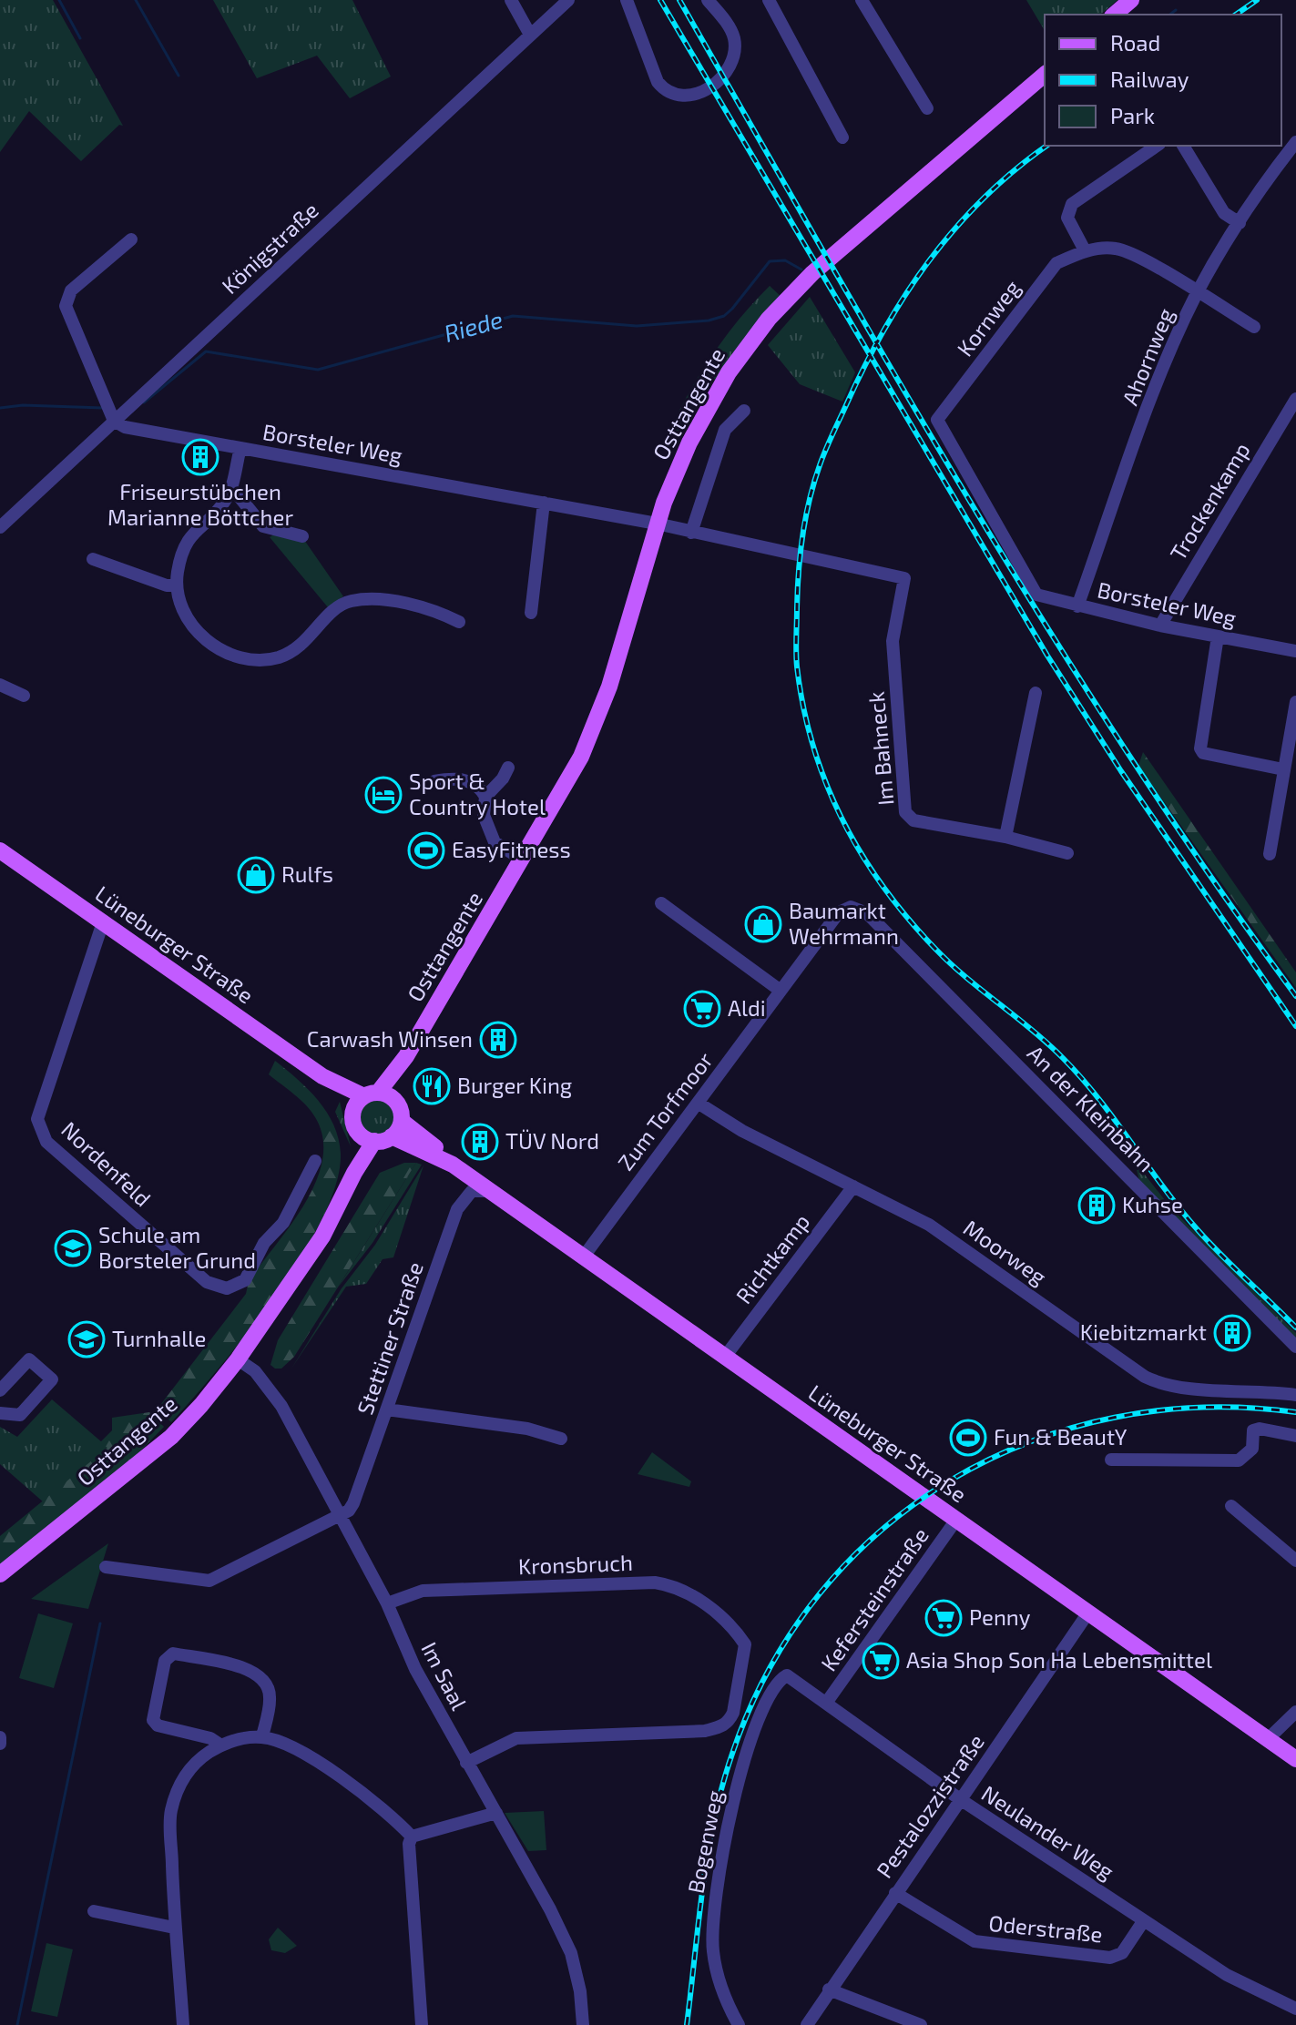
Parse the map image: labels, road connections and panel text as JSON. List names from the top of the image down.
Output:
{
  "streets": {
    "main road": ["Osttangente", "Lüneburger Straße"],
    "street": [
      "Königstraße",
      "Kornweg",
      "Ahornweg",
      "Borsteler Weg",
      "Trockenkamp",
      "Im Bahneck",
      "An der Kleinbahn",
      "Zum Torfmoor",
      "Nordenfeld",
      "Moorweg",
      "Richtkamp",
      "Stettiner Straße",
      "Kronsbruch",
      "Kefersteinstraße",
      "Im Saal",
      "Pestalozzistraße",
      "Neulander Weg",
      "Bogenweg",
      "Oderstraße"
    ]
  },
  "crossings": [
    ["Königstraße", "Borsteler Weg"],
    ["Kornweg", "Ahornweg"],
    ["Kornweg", "Borsteler Weg"],
    ["Ahornweg", "Borsteler Weg"],
    ["Osttangente", "Borsteler Weg"],
    ["Osttangente", "Lüneburger Straße"],
    ["Osttangente", "Im Saal"],
    ["Borsteler Weg", "Trockenkamp"],
    ["Borsteler Weg", "Im Bahneck"],
    ["Lüneburger Straße", "Zum Torfmoor"],
    ["Lüneburger Straße", "Nordenfeld"],
    ["Lüneburger Straße", "Richtkamp"],
    ["Lüneburger Straße", "Stettiner Straße"],
    ["Lüneburger Straße", "Kefersteinstraße"],
    ["Lüneburger Straße", "Pestalozzistraße"],
    ["An der Kleinbahn", "Zum Torfmoor"],
    ["Zum Torfmoor", "Moorweg"],
    ["Moorweg", "Richtkamp"],
    ["Stettiner Straße", "Im Saal"],
    ["Kronsbruch", "Im Saal"],
    ["Kefersteinstraße", "Neulander Weg"],
    ["Pestalozzistraße", "Neulander Weg"],
    ["Pestalozzistraße", "Oderstraße"],
    ["Neulander Weg", "Bogenweg"],
    ["Neulander Weg", "Oderstraße"]
  ],
  "water": ["Riede"],
  "places": {
    "building": [
      "Friseurstübchen Marianne Böttcher",
      "Carwash Winsen",
      "TÜV Nord",
      "Kuhse",
      "Kiebitzmarkt"
    ],
    "hotel": ["Sport & Country Hotel"],
    "sports": ["EasyFitness", "Fun & BeautY"],
    "shop": ["Rulfs", "Baumarkt Wehrmann"],
    "supermarket": ["Aldi", "Penny", "Asia Shop Son Ha Lebensmittel"],
    "restaurant": ["Burger King"],
    "school or university": ["Schule am Borsteler Grund", "Turnhalle"]
  },
  "legend": ["Road", "Railway", "Park"]
}
